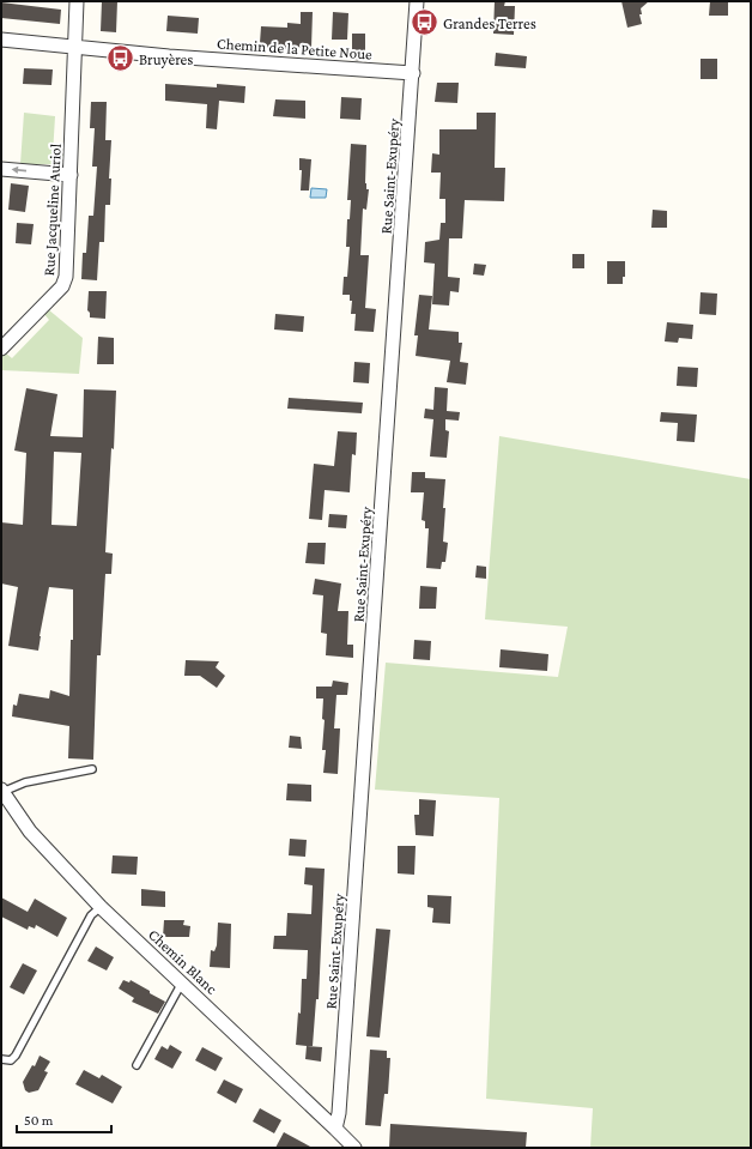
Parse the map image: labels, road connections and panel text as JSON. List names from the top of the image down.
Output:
{
  "streets": {
    "street": [
      "Chemin de la Petite Noue",
      "Rue Saint-Exupéry",
      "Rue Jacqueline Auriol",
      "Chemin Blanc"
    ]
  },
  "crossings": [
    ["Chemin de la Petite Noue", "Rue Saint-Exupéry"],
    ["Chemin de la Petite Noue", "Rue Jacqueline Auriol"],
    ["Rue Saint-Exupéry", "Chemin Blanc"]
  ],
  "places": {
    "bus stop": ["Grandes Terres", "Bruyères"]
  },
  "scale_bar": "50 m"
}
